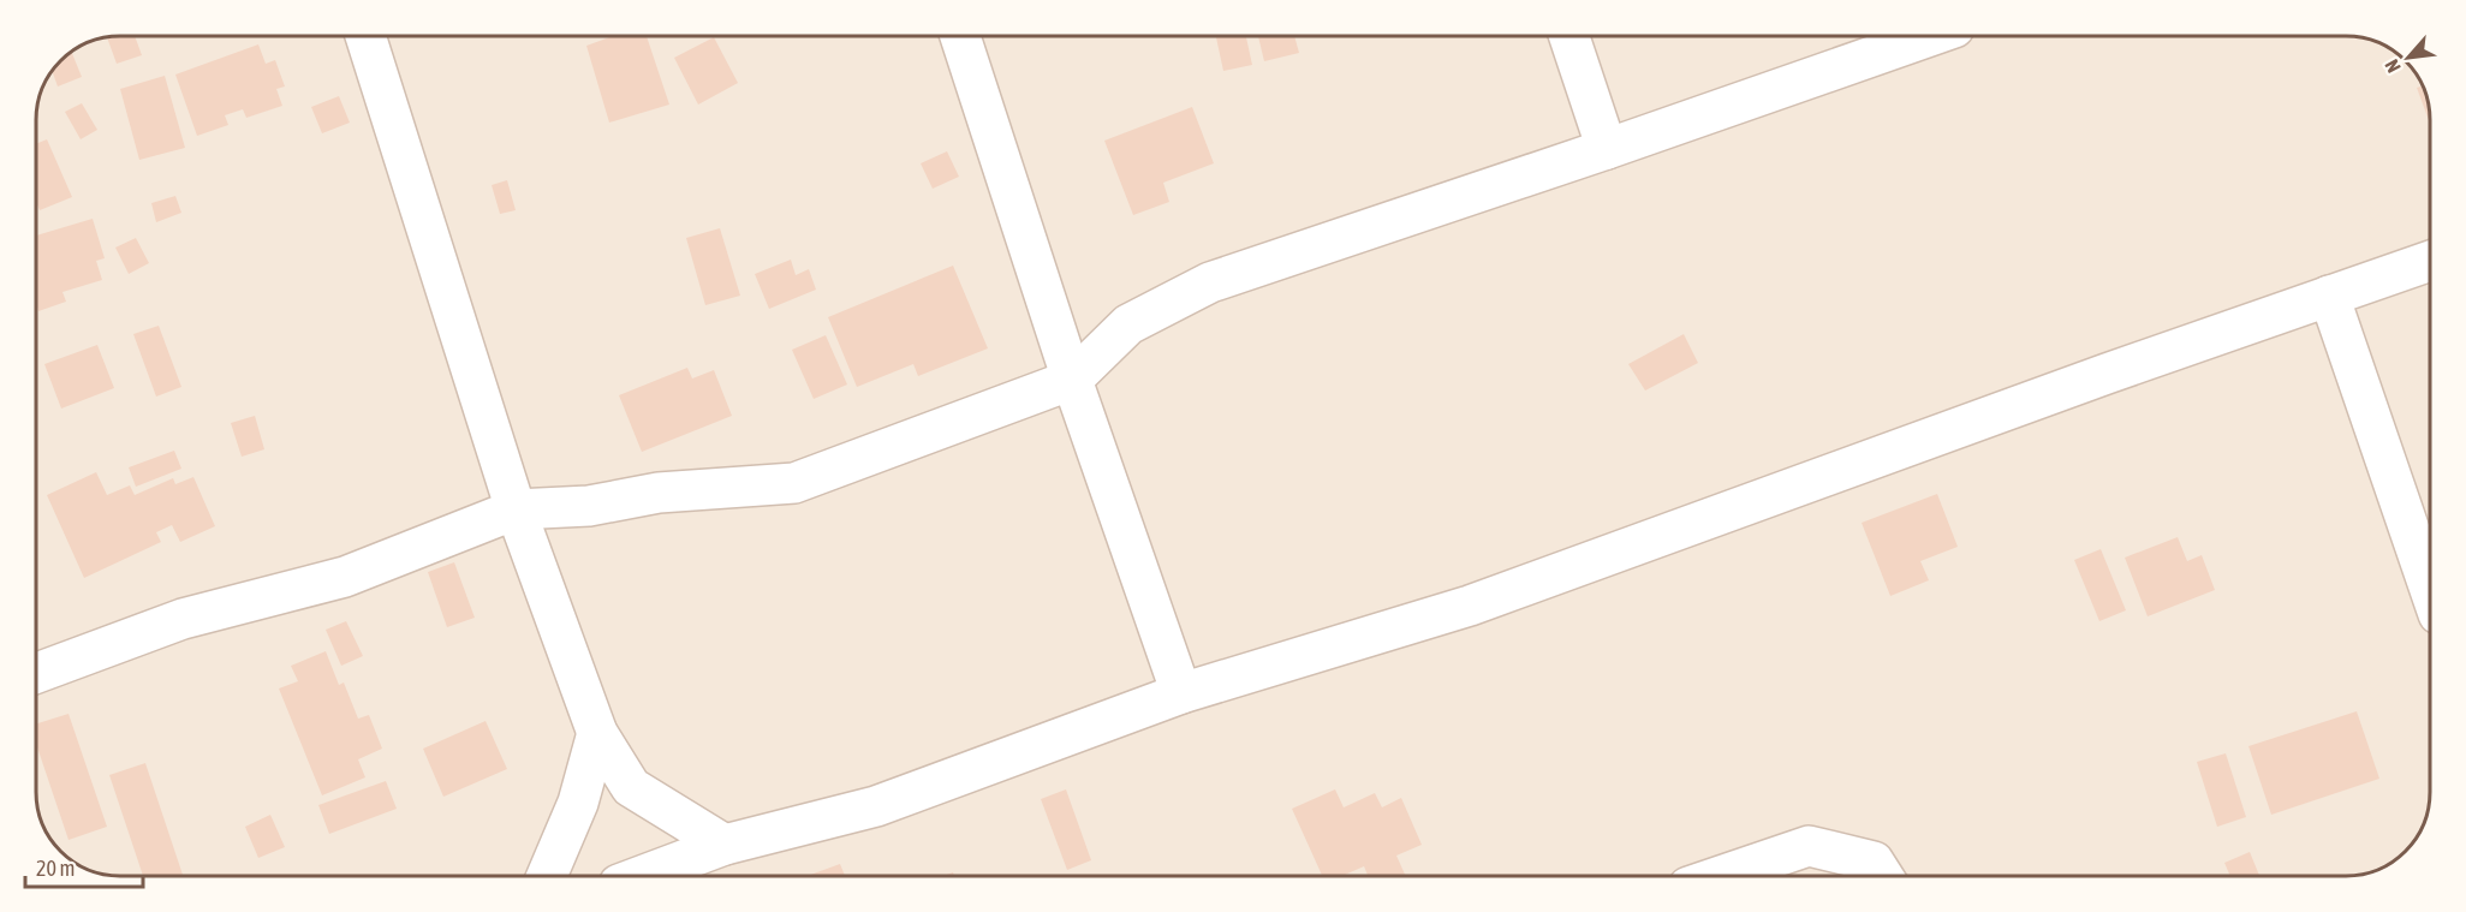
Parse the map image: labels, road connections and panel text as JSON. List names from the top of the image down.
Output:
{
  "scale_bar": "20 m",
  "north": "bottom left"
}
